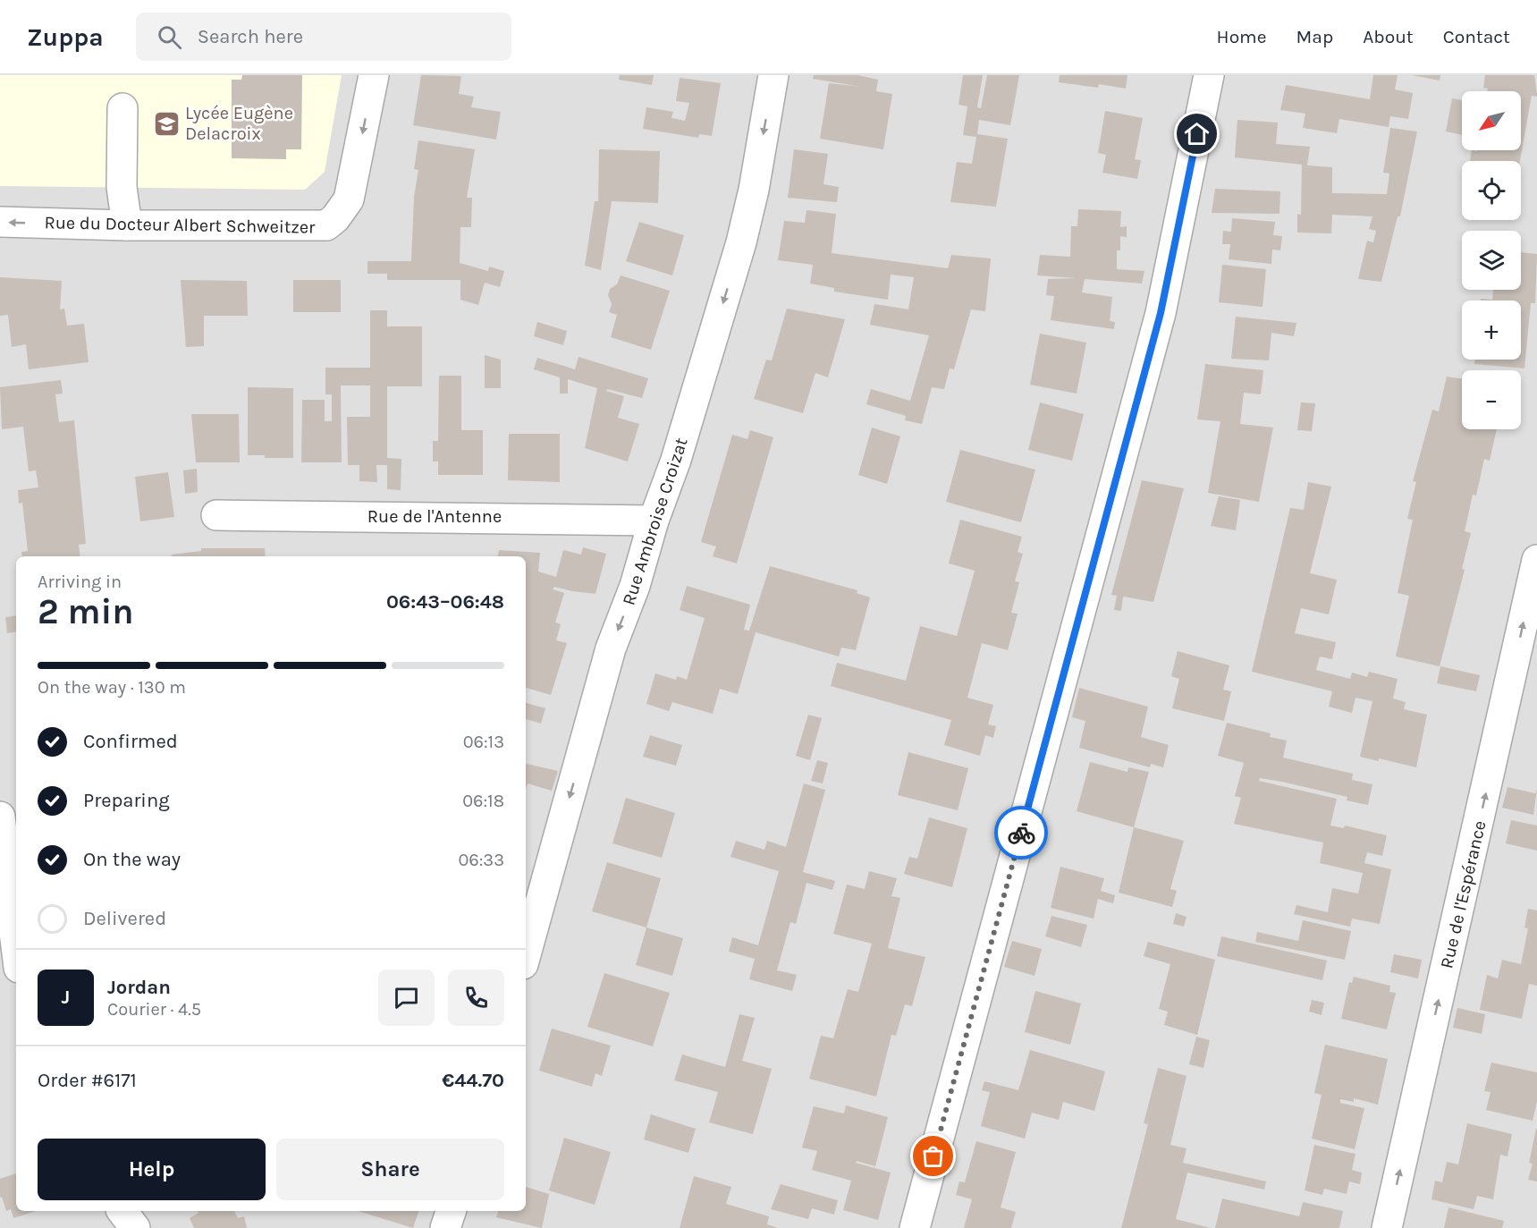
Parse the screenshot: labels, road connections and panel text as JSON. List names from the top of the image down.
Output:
{
  "streets": {
    "street": [
      "Rue du Docteur Albert Schweitzer",
      "Rue de l'Antenne",
      "Rue Ambroise Croizat",
      "Rue de l'Espérance"
    ]
  },
  "crossings": [
    ["Rue de l'Antenne", "Rue Ambroise Croizat"]
  ],
  "one_way": ["Rue du Docteur Albert Schweitzer", "Rue Ambroise Croizat", "Rue de l'Espérance"],
  "places": {
    "school or university": ["Lycée Eugène Delacroix"]
  },
  "north": "bottom left",
  "page": {
    "header": "Zuppa",
    "search": "Search here",
    "nav": [
      "Home",
      "Map",
      "About",
      "Contact"
    ],
    "map_buttons": ["+", "−"],
    "heading": ["2 min", "Arriving in", "06:43–06:48"],
    "panel": [
      "Jordan",
      "Courier · 4.5",
      "Order #6171",
      "€44.70"
    ],
    "bar": "On the way · 130 m",
    "list": [
      ["Confirmed", "06:13"],
      ["Preparing", "06:18"],
      ["On the way", "06:33"],
      "Delivered"
    ],
    "round": "J",
    "buttons": ["Help", "Share"]
  }
}
